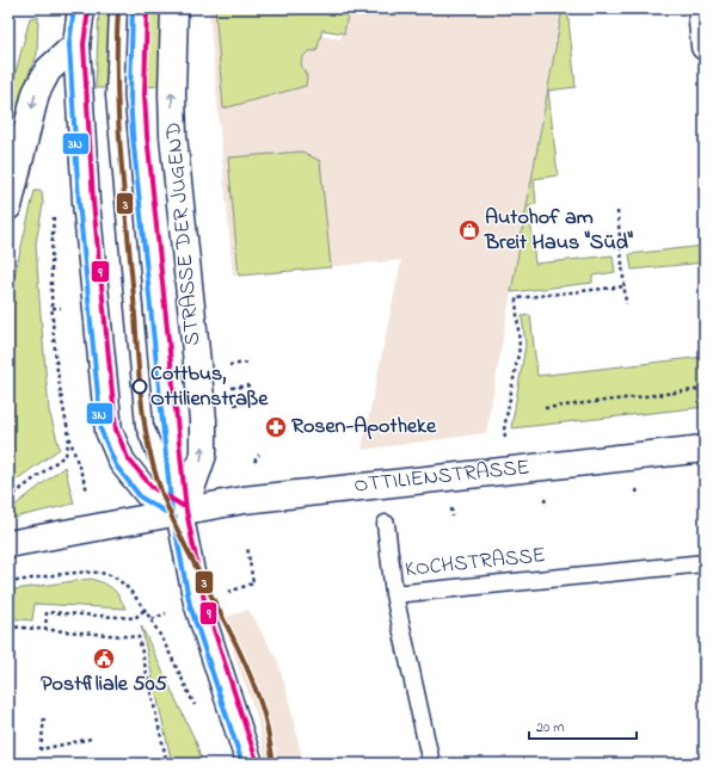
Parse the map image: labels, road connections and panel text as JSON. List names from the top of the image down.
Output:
{
  "streets": {
    "main road": ["STRASSE DER JUGEND", "OTTILIENSTRASSE"],
    "lane": ["KOCHSTRASSE"]
  },
  "crossings": [
    ["STRASSE DER JUGEND", "OTTILIENSTRASSE"]
  ],
  "places": {
    "shop": ["Autohof am Breit Haus \"Süd\""],
    "other": ["Cottbus, Ottilienstraße"],
    "pharmacy": ["Rosen-Apotheke"],
    "public building": ["Postfiliale 505"]
  },
  "lines": ["transit line 3", "transit line 3N", "transit line 9"],
  "scale_bar": "20 m"
}
